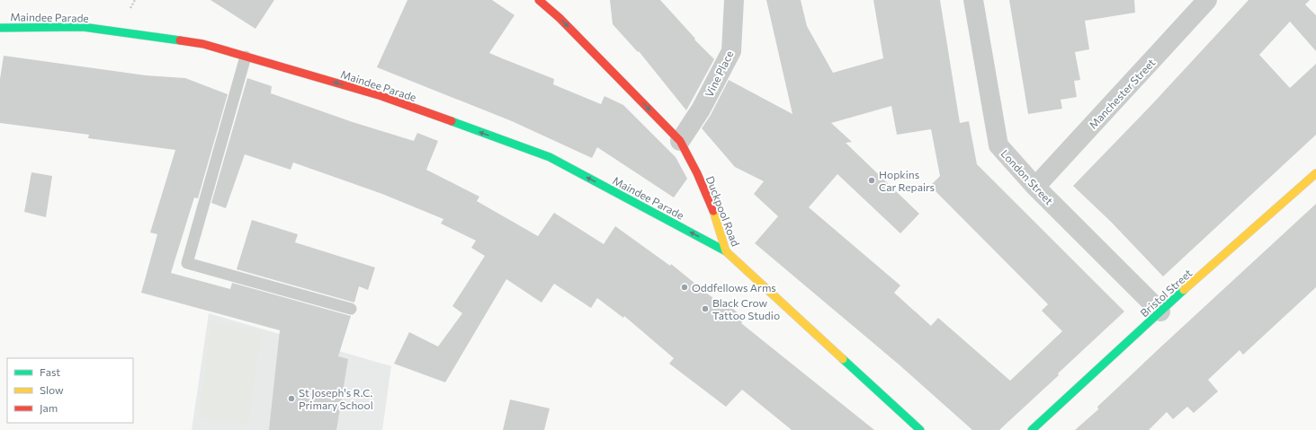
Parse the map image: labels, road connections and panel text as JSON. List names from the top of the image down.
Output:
{
  "streets": {
    "street": [
      "Maindee Parade",
      "Vine Place",
      "Manchester Street",
      "London Street",
      "Duckpool Road",
      "Bristol Street"
    ]
  },
  "crossings": [
    ["Maindee Parade", "Duckpool Road"],
    ["Vine Place", "Duckpool Road"],
    ["Manchester Street", "London Street"],
    ["London Street", "Bristol Street"]
  ],
  "one_way": ["Maindee Parade"],
  "places": [
    "Hopkins Car Repairs",
    "Oddfellows Arms",
    "Black Crow Tattoo Studio",
    "St Joseph's R.C. Primary School"
  ],
  "legend": ["Fast", "Slow", "Jam"]
}
